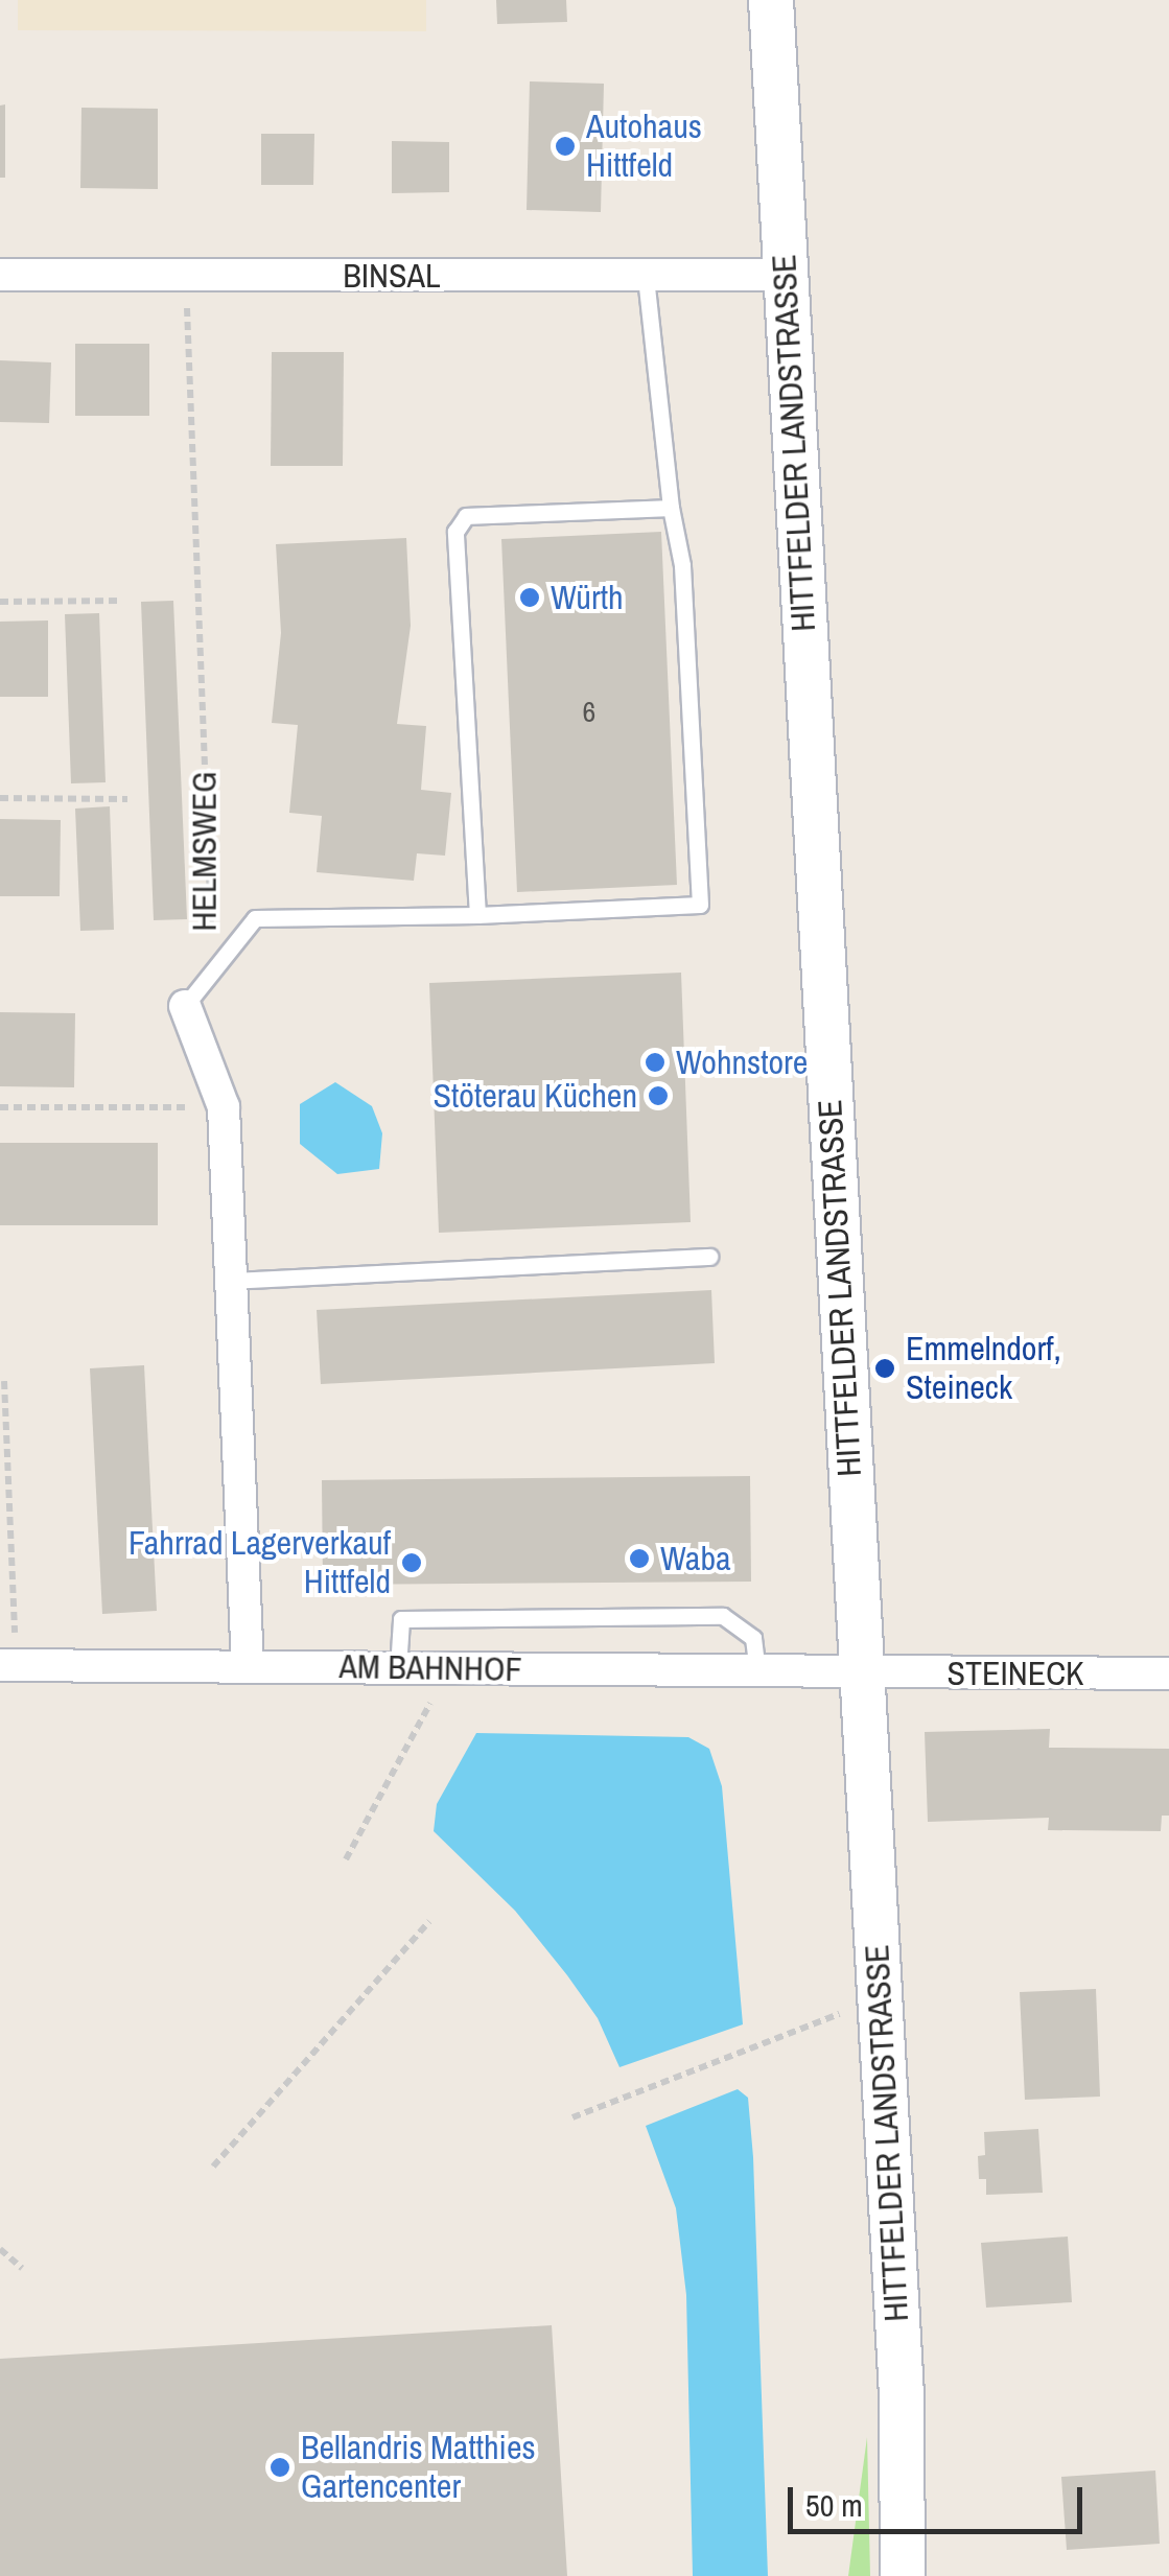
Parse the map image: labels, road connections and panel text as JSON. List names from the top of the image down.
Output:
{
  "streets": {
    "main road": ["HITTFELDER LANDSTRASSE"],
    "street": ["BINSAL", "AM BAHNHOF", "STEINECK"],
    "path": ["HELMSWEG"]
  },
  "crossings": [
    ["BINSAL", "HITTFELDER LANDSTRASSE"],
    ["BINSAL", "HELMSWEG"],
    ["HITTFELDER LANDSTRASSE", "AM BAHNHOF"],
    ["HITTFELDER LANDSTRASSE", "STEINECK"],
    ["AM BAHNHOF", "STEINECK"]
  ],
  "places": [
    "Autohaus Hittfeld",
    "Würth",
    "Wohnstore",
    "Stöterau Küchen",
    "Emmelndorf, Steineck",
    "Waba",
    "Fahrrad Lagerverkauf Hittfeld",
    "Bellandris Matthies Gartencenter"
  ],
  "house_numbers": ["6"],
  "scale_bar": "50 m"
}
